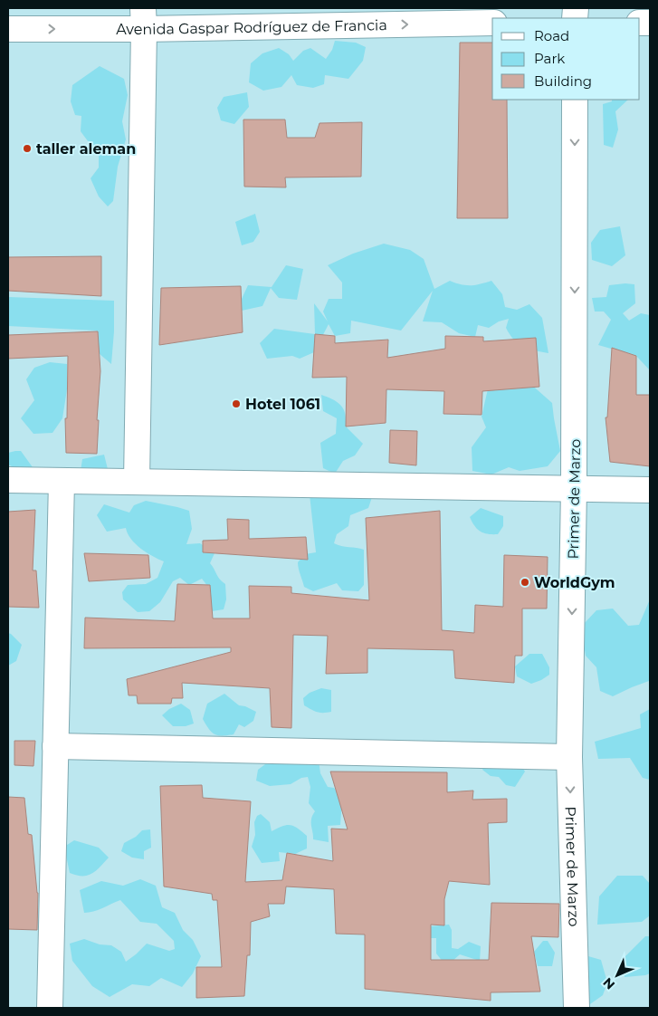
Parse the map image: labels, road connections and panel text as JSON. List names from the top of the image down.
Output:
{
  "streets": {
    "street": ["Avenida Gaspar Rodríguez de Francia", "Primer de Marzo"]
  },
  "one_way": ["Avenida Gaspar Rodríguez de Francia", "Primer de Marzo"],
  "places": ["taller aleman", "Hotel 1061", "WorldGym"],
  "legend": ["Road", "Park", "Building"],
  "north": "bottom left"
}
